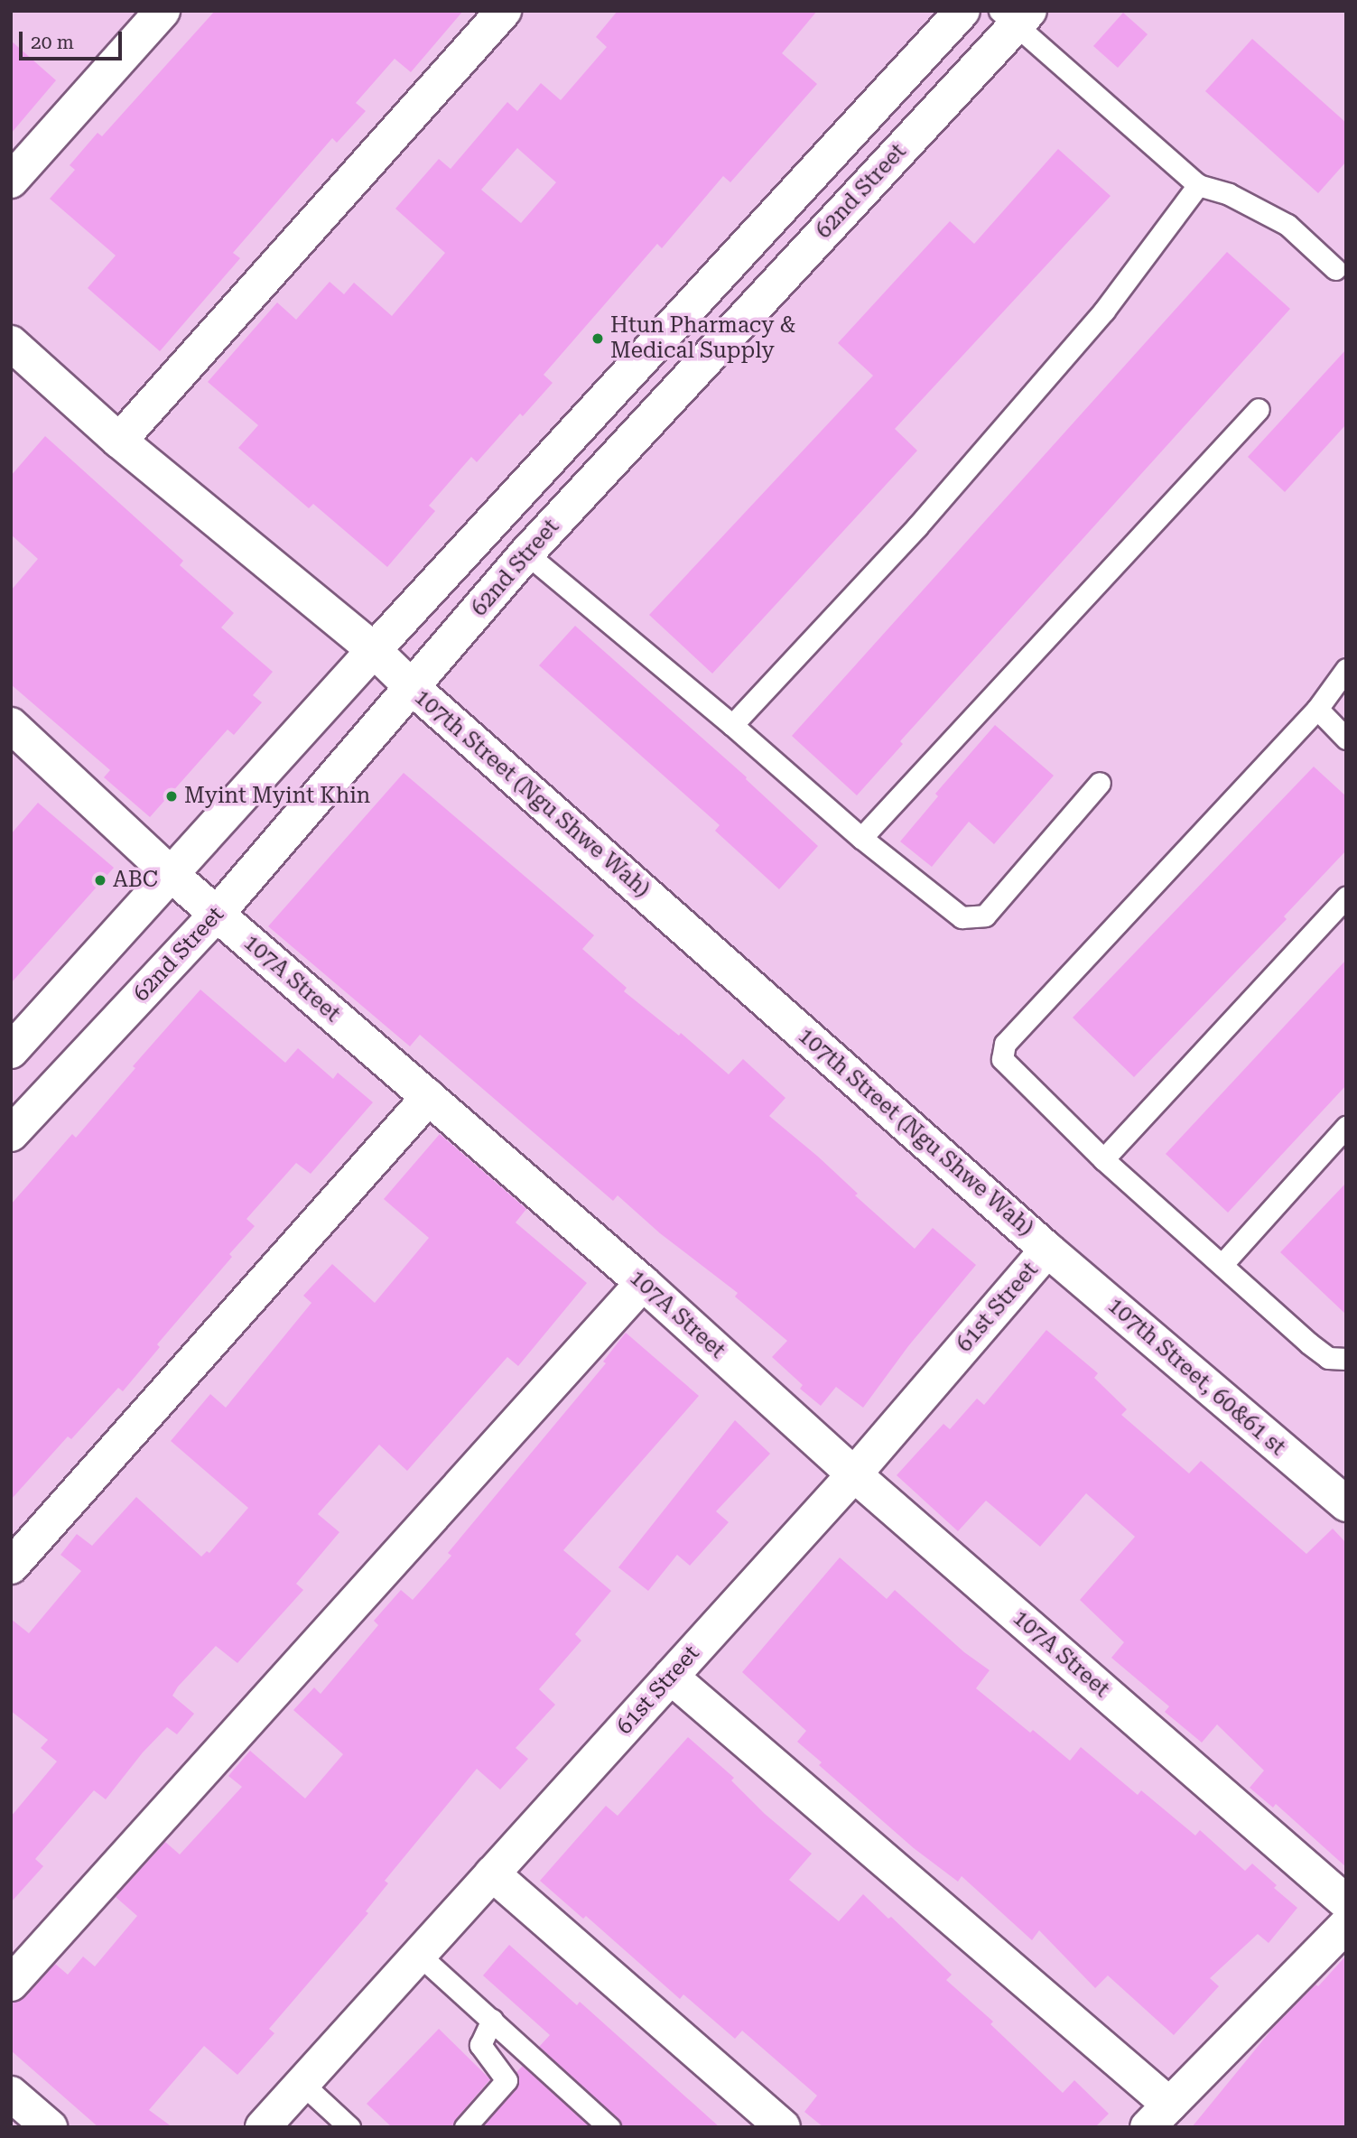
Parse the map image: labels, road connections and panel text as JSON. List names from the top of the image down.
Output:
{
  "streets": {
    "street": [
      "62nd Street",
      "107th Street (Ngu Shwe Wah)",
      "107A Street",
      "61st Street",
      "107th Street, 60&61 st"
    ]
  },
  "crossings": [
    ["62nd Street", "107th Street (Ngu Shwe Wah)"],
    ["62nd Street", "107A Street"],
    ["107th Street (Ngu Shwe Wah)", "61st Street"],
    ["107th Street (Ngu Shwe Wah)", "107th Street, 60&61 st"],
    ["107A Street", "61st Street"],
    ["61st Street", "107th Street, 60&61 st"]
  ],
  "places": ["Htun Pharmacy & Medical Supply", "Myint Myint Khin", "ABC"],
  "scale_bar": "20 m"
}
